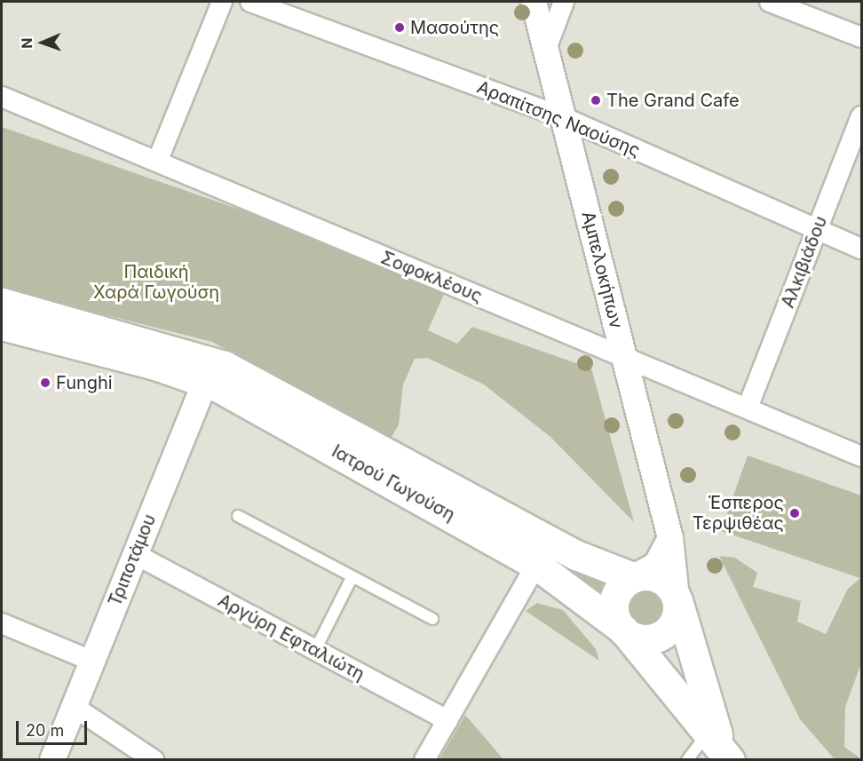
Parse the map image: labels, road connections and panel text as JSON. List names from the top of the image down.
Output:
{
  "streets": {
    "main road": ["Ιατρού Γωγούση"],
    "street": [
      "Αραπίτσης Ναούσης",
      "Αλκιβιάδου",
      "Αμπελοκήπων",
      "Σοφοκλέους",
      "Τριποτάμου",
      "Αργύρη Εφταλιώτη"
    ]
  },
  "crossings": [
    ["Αραπίτσης Ναούσης", "Αλκιβιάδου"],
    ["Αραπίτσης Ναούσης", "Αμπελοκήπων"],
    ["Αλκιβιάδου", "Σοφοκλέους"],
    ["Αμπελοκήπων", "Σοφοκλέους"],
    ["Αμπελοκήπων", "Ιατρού Γωγούση"],
    ["Ιατρού Γωγούση", "Τριποτάμου"],
    ["Τριποτάμου", "Αργύρη Εφταλιώτη"]
  ],
  "parks": ["Παιδική Χαρά Γωγούση"],
  "places": [
    "Μασούτης",
    "The Grand Cafe",
    "Funghi",
    "Έσπερος Τερψιθέας"
  ],
  "scale_bar": "20 m",
  "north": "left"
}
